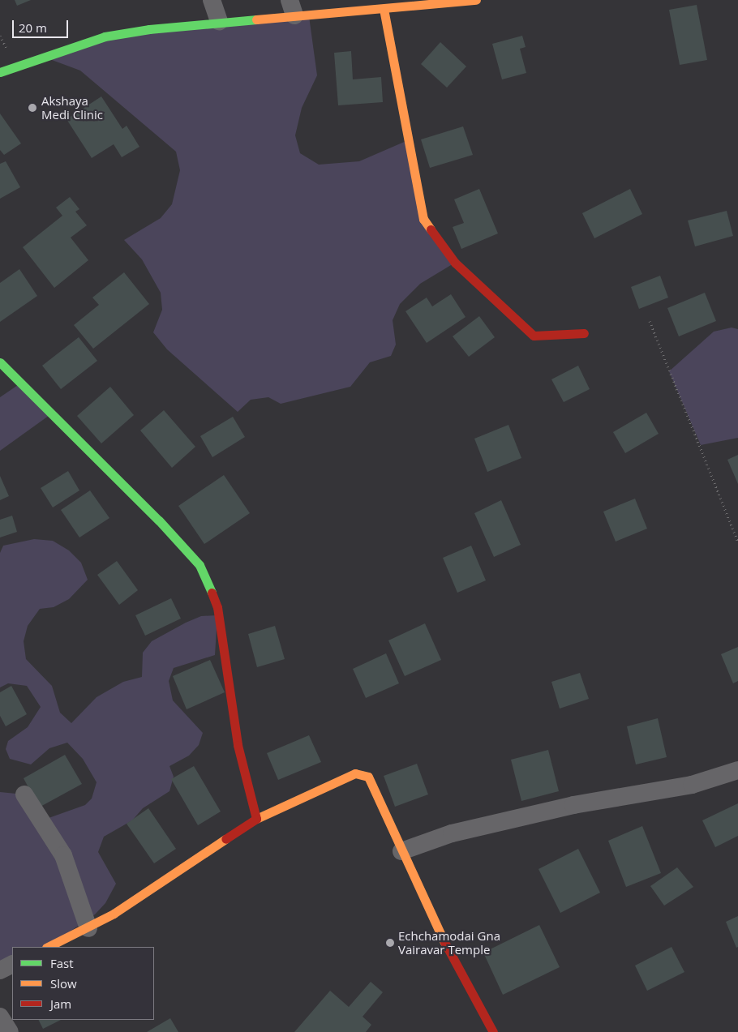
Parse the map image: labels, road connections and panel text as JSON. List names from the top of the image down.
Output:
{
  "places": ["Akshaya Medi Clinic", "Echchamodai Gna Vairavar Temple"],
  "legend": ["Fast", "Slow", "Jam"],
  "scale_bar": "20 m"
}
